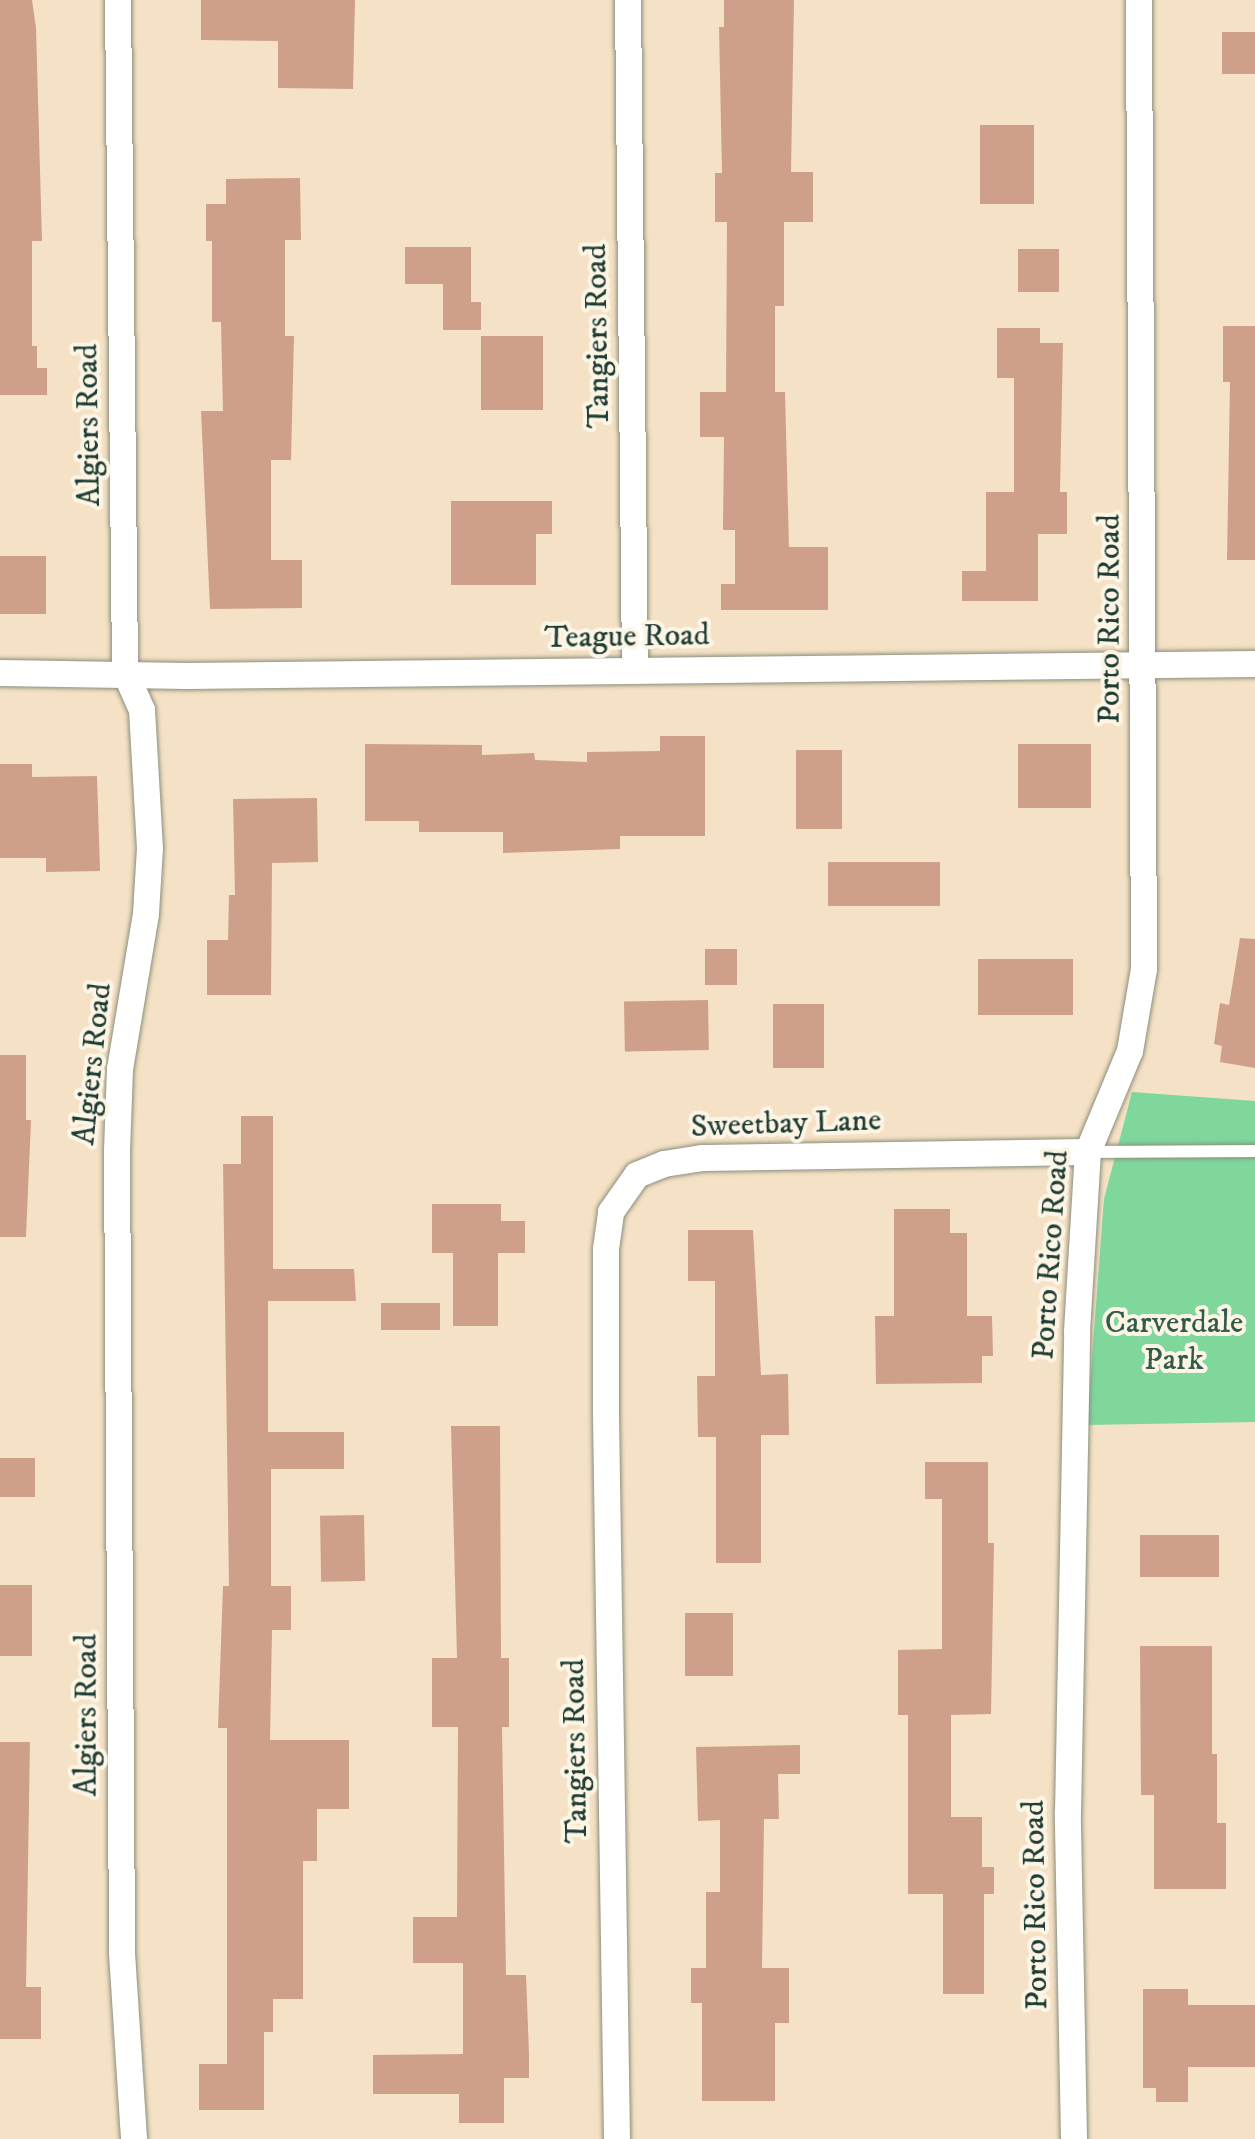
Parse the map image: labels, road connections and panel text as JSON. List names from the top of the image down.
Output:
{
  "streets": {
    "street": [
      "Tangiers Road",
      "Algiers Road",
      "Porto Rico Road",
      "Teague Road",
      "Sweetbay Lane"
    ]
  },
  "crossings": [
    ["Tangiers Road", "Teague Road"],
    ["Tangiers Road", "Sweetbay Lane"],
    ["Algiers Road", "Teague Road"],
    ["Porto Rico Road", "Teague Road"],
    ["Porto Rico Road", "Sweetbay Lane"]
  ],
  "parks": ["Carverdale Park"]
}
